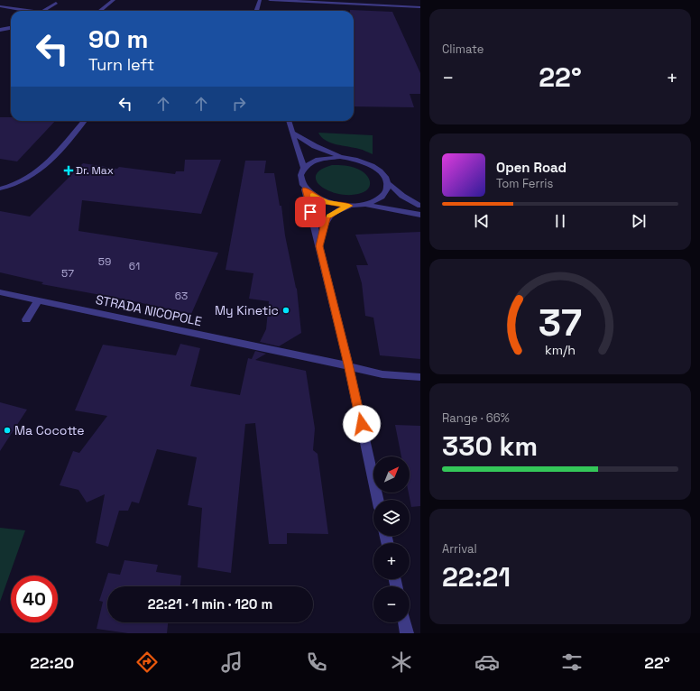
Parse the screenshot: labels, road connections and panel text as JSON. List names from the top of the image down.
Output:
{
  "streets": {
    "street": ["STRADA NICOPOLE"]
  },
  "places": {
    "health": ["Dr. Max"],
    "other": ["My Kinetic", "Ma Cocotte"]
  },
  "house_numbers": [
    "59",
    "61",
    "57",
    "63"
  ],
  "north": "top right",
  "page": {
    "tile": [
      "Climate",
      ["Range · 66%", "330 km"],
      ["Arrival", "22:21"]
    ],
    "turn": ["90 m", "Turn left"],
    "heat": ["−", "22°", "+"],
    "song": ["Open Road", "Tom Ferris"],
    "map_buttons": ["+", "−"],
    "limit": "40",
    "trip": "22:21 · 1 min · 120 m",
    "tabs": ["22:20", "22°"],
    "gauge": ["37", "km/h"]
  }
}
